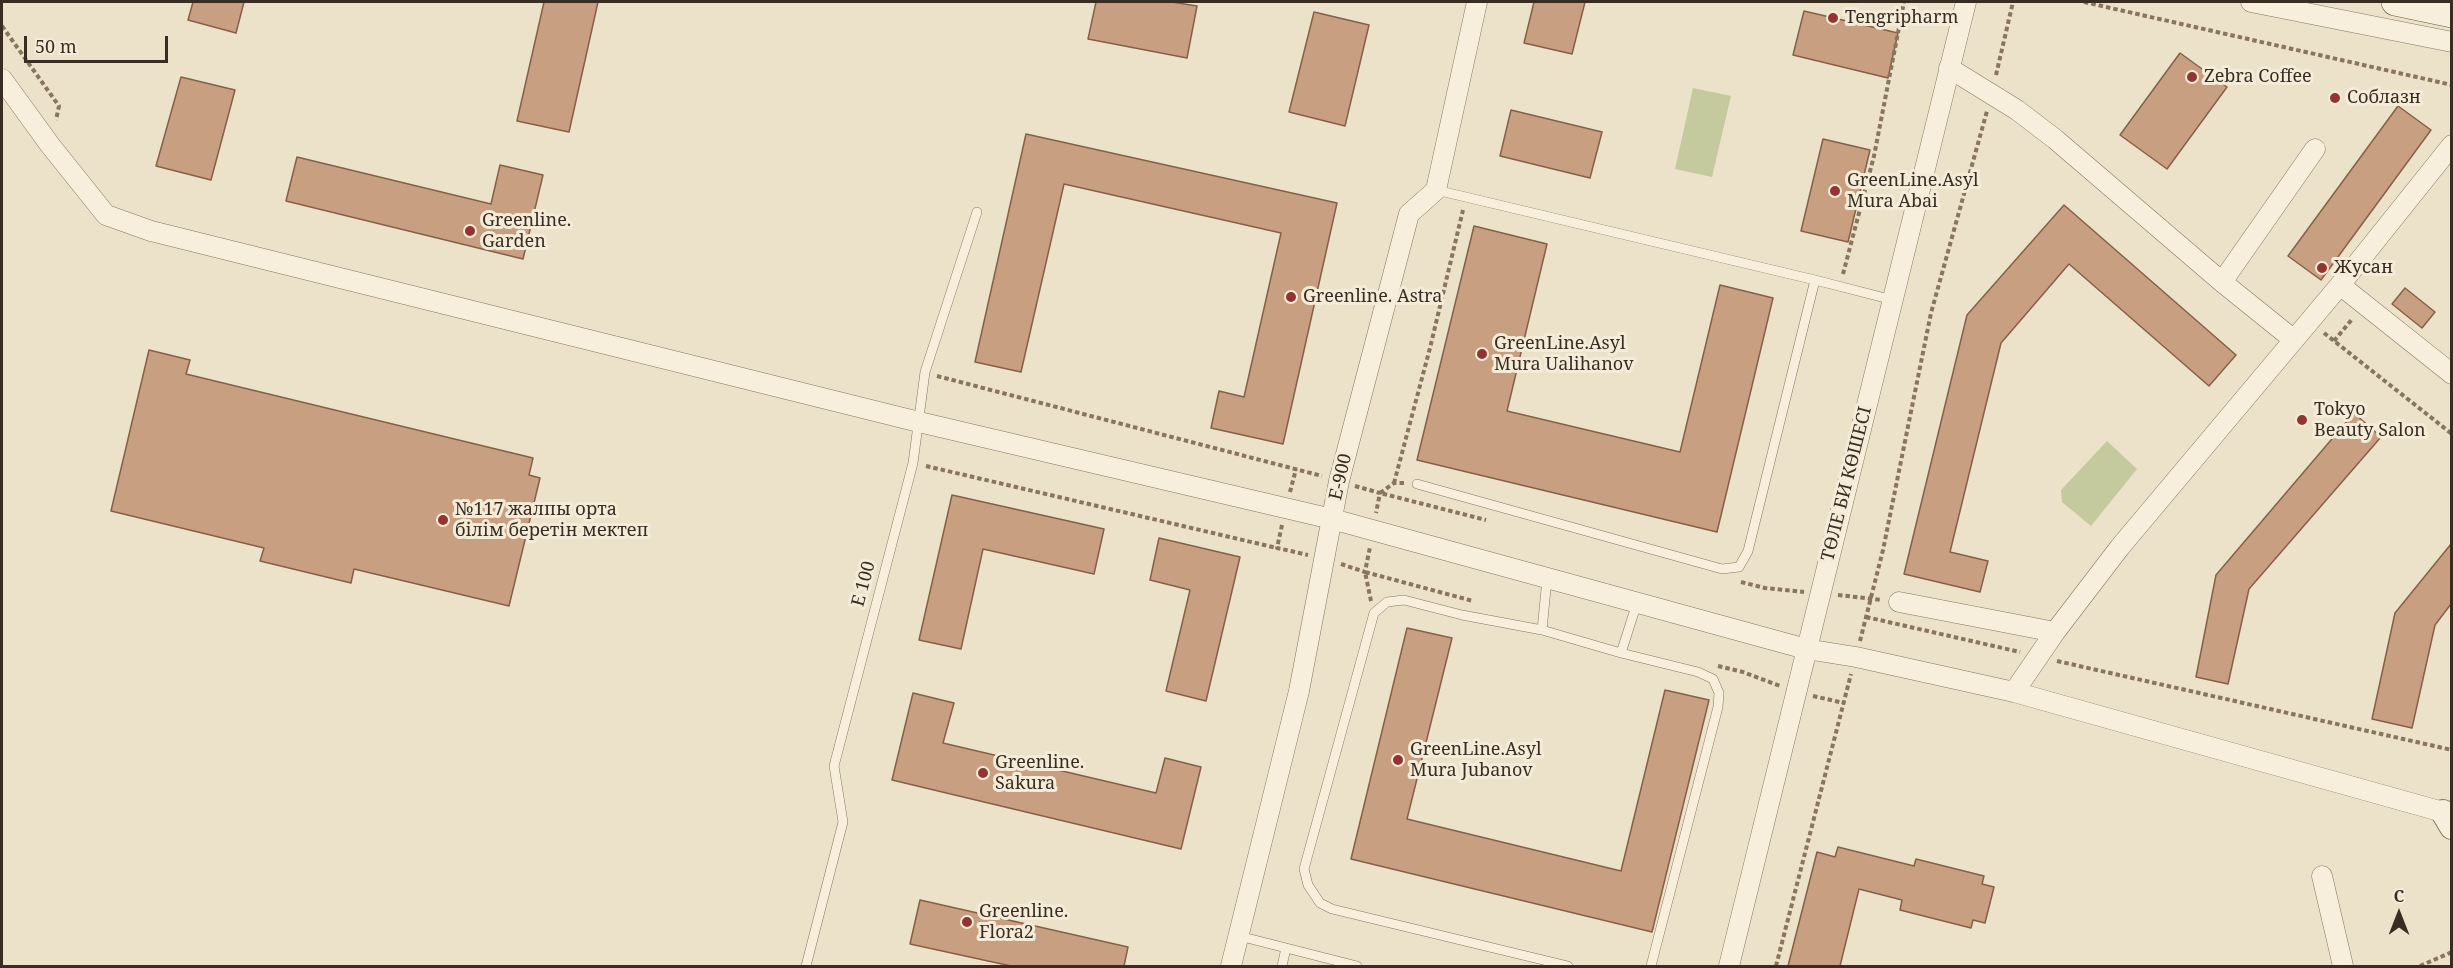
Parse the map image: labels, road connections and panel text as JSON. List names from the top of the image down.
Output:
{
  "streets": {
    "street": ["E-900", "ТӨЛЕ БИ КӨШЕСІ"],
    "lane": ["E 100"]
  },
  "places": [
    "Tengripharm",
    "Zebra Coffee",
    "Соблазн",
    "GreenLine.Asyl Mura Abai",
    "Greenline. Garden",
    "Жусан",
    "Greenline. Astra",
    "GreenLine.Asyl Mura Ualihanov",
    "Tokyo Beauty Salon",
    "№117 жалпы орта білім беретін мектеп",
    "GreenLine.Asyl Mura Jubanov",
    "Greenline. Sakura",
    "Greenline. Flora2"
  ],
  "scale_bar": "50 m",
  "north": "top"
}
